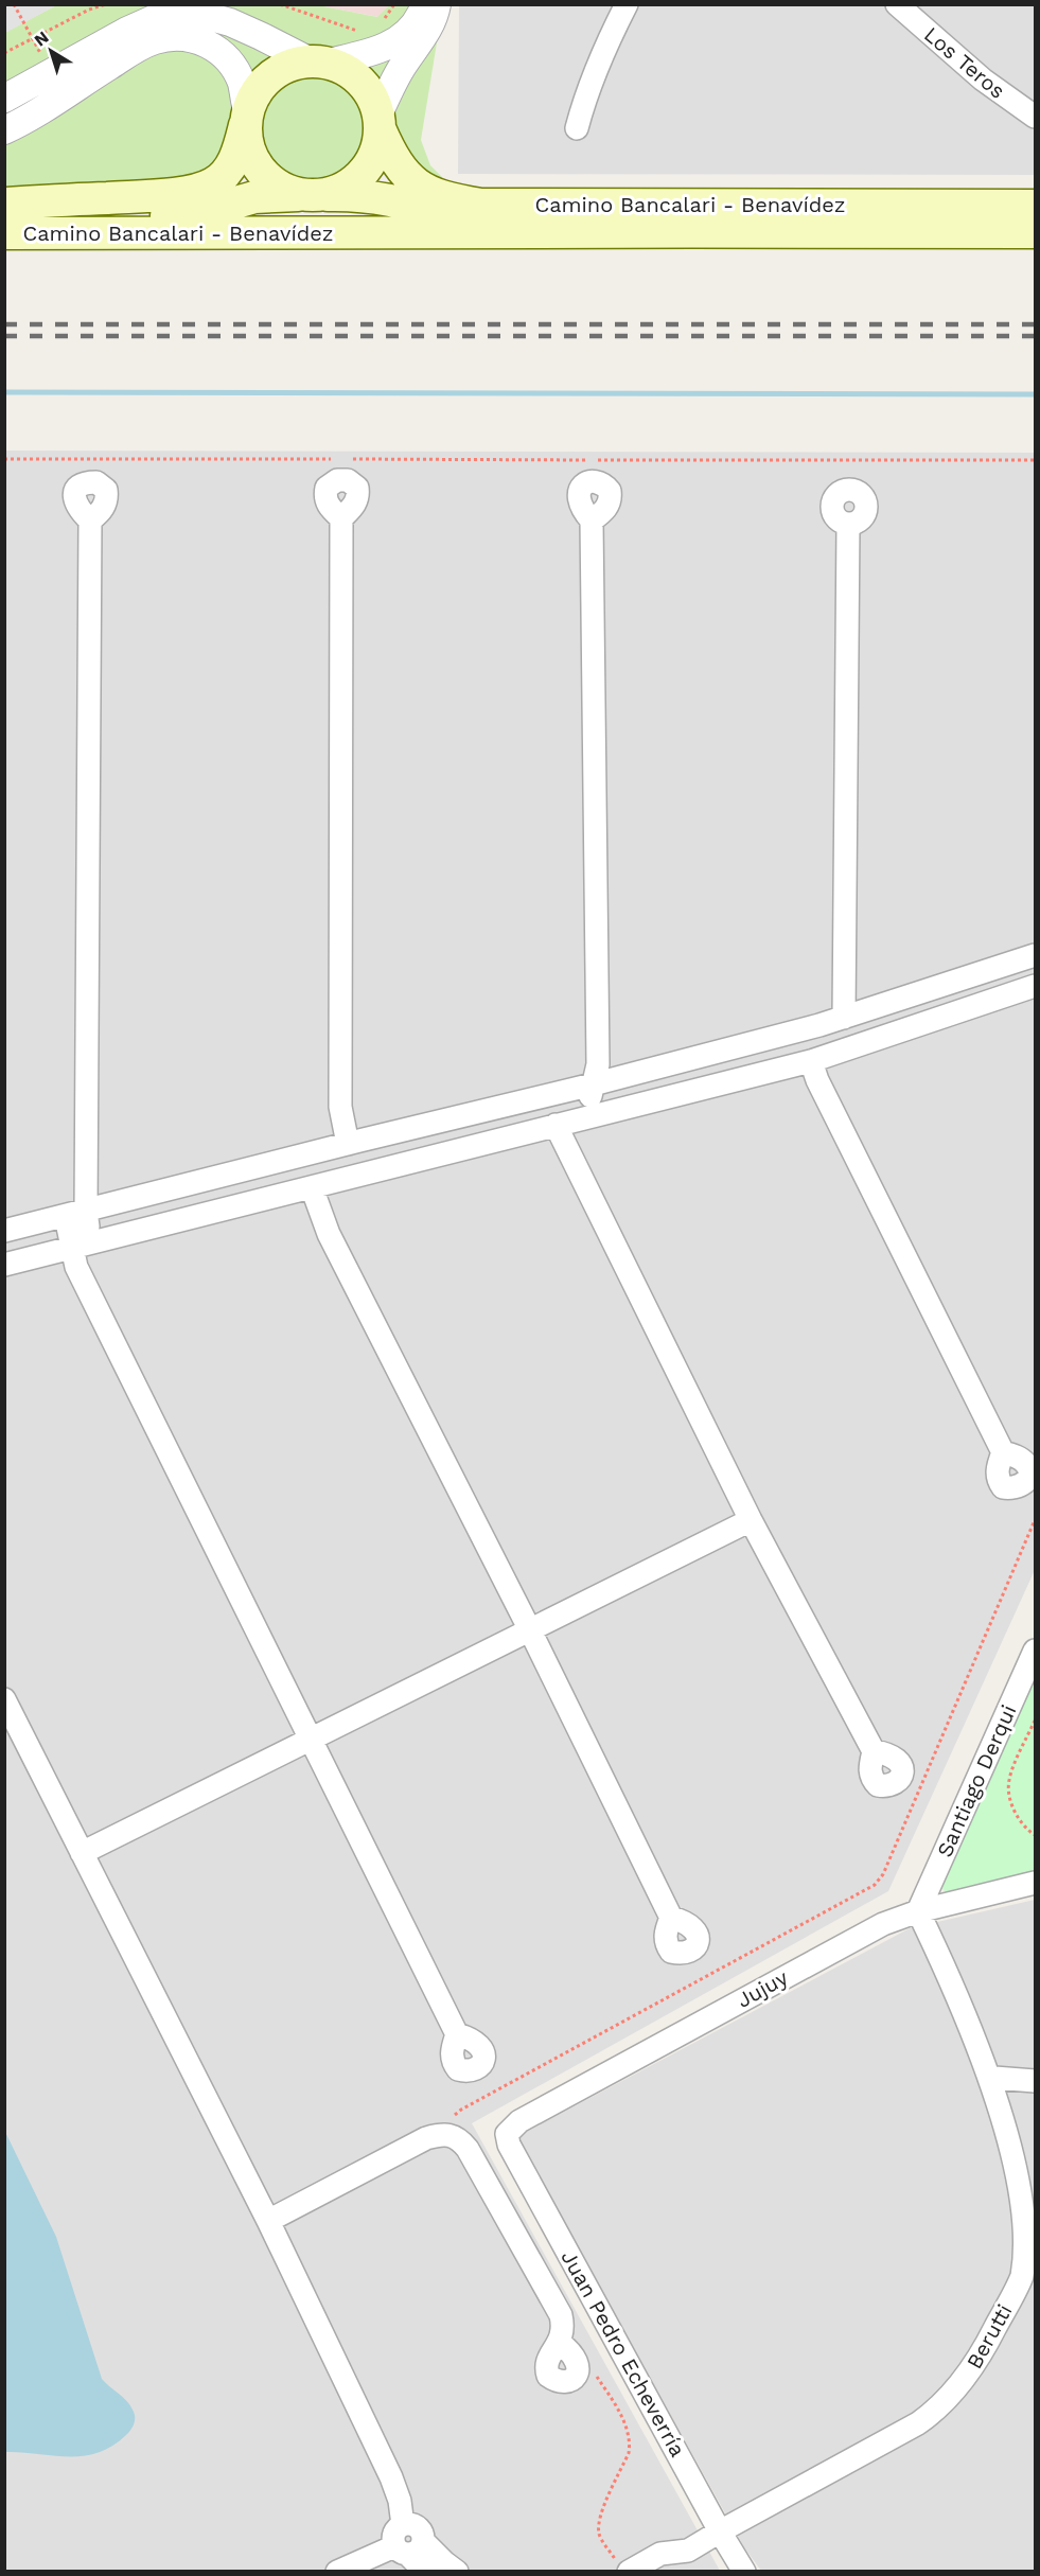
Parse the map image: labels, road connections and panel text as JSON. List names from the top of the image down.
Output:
{
  "streets": {
    "main road": ["Camino Bancalari - Benavídez"],
    "street": [
      "Los Teros",
      "Santiago Derqui",
      "Jujuy",
      "Berutti",
      "Juan Pedro Echeverría"
    ]
  },
  "crossings": [
    ["Santiago Derqui", "Jujuy"],
    ["Santiago Derqui", "Berutti"],
    ["Jujuy", "Berutti"],
    ["Jujuy", "Juan Pedro Echeverría"],
    ["Berutti", "Juan Pedro Echeverría"]
  ],
  "north": "top left"
}
